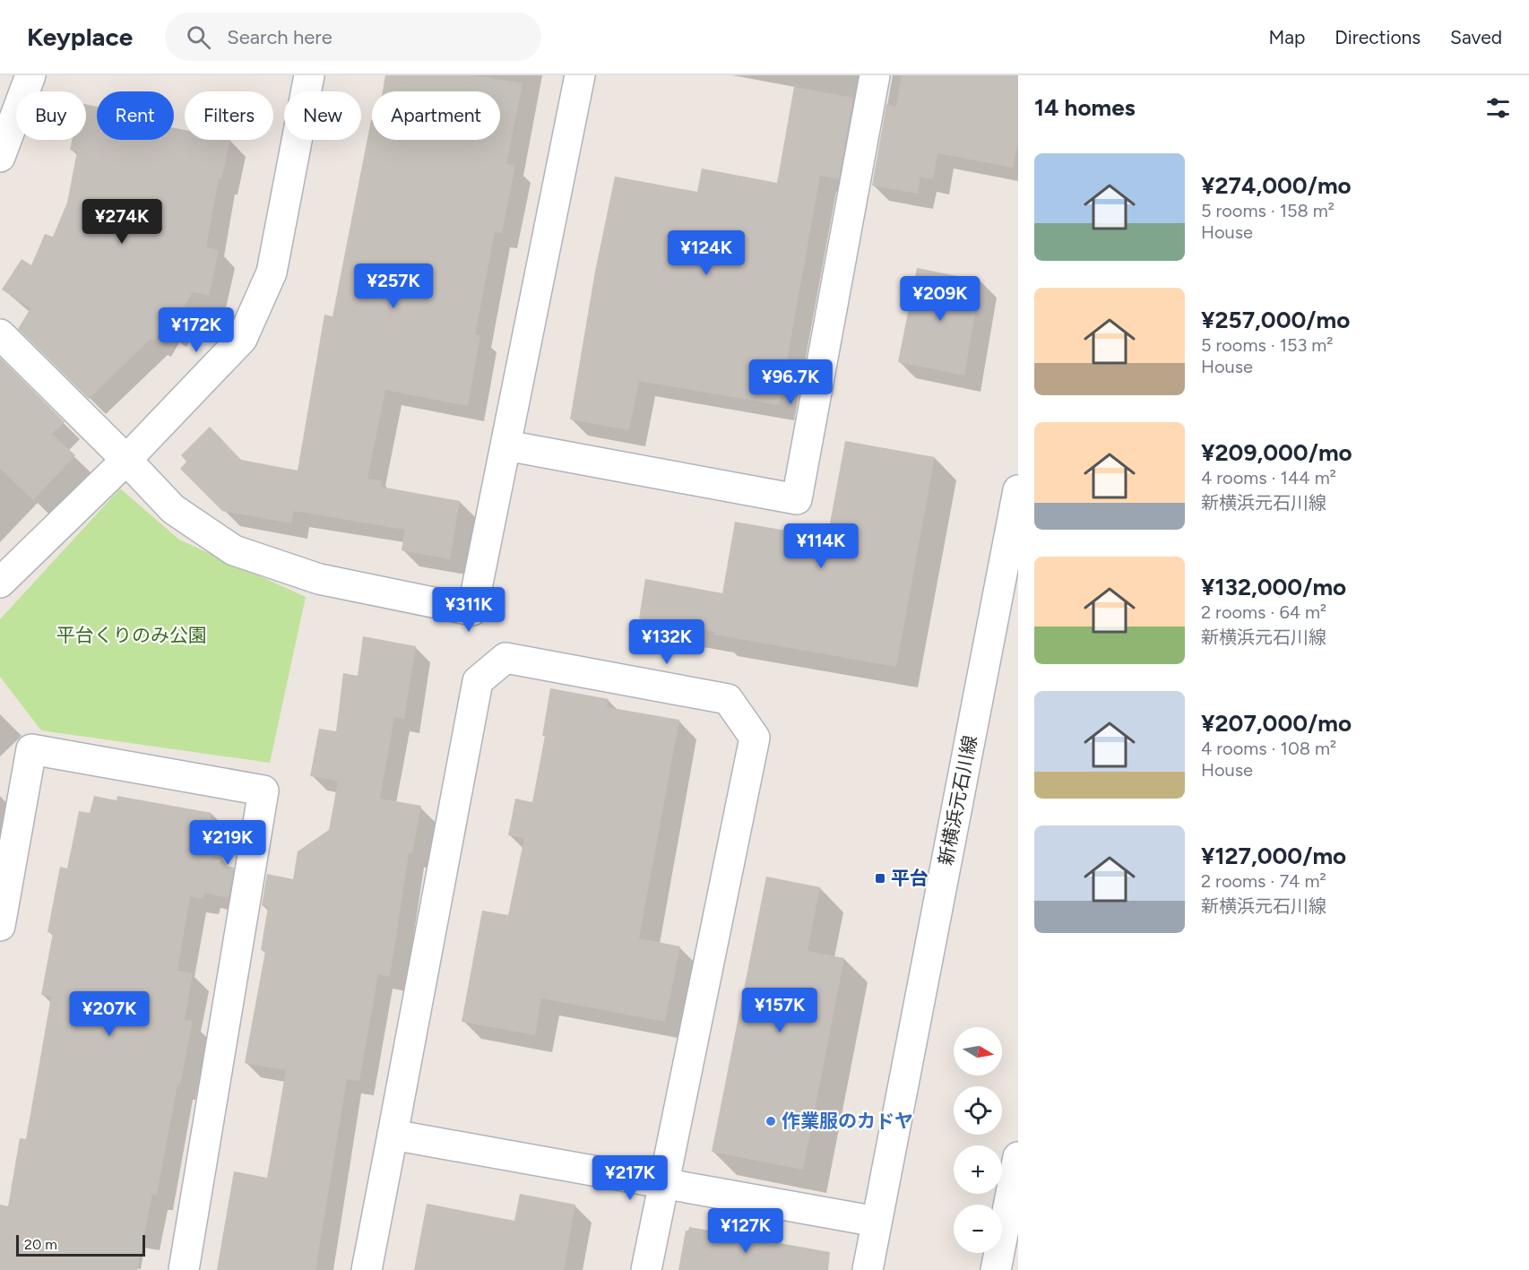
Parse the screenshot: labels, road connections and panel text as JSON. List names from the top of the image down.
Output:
{
  "streets": {
    "street": ["新横浜元石川線"]
  },
  "parks": ["平台くりのみ公園"],
  "places": {
    "transit": ["平台"],
    "other": ["作業服のカドヤ"]
  },
  "scale_bar": "20 m",
  "north": "right",
  "page": {
    "header": "Keyplace",
    "search": "Search here",
    "nav": ["Map", "Directions", "Saved"],
    "heading": "14 homes",
    "chip": [
      "Buy",
      "Rent",
      "Filters",
      "New",
      "Apartment"
    ],
    "list": [
      {
        "name": "¥274,000/mo",
        "note": "5 rooms · 158 m² · House"
      },
      {
        "name": "¥257,000/mo",
        "note": "5 rooms · 153 m² · House"
      },
      {
        "name": "¥209,000/mo",
        "note": "4 rooms · 144 m² · 新横浜元石川線"
      },
      {
        "name": "¥132,000/mo",
        "note": "2 rooms · 64 m² · 新横浜元石川線"
      },
      {
        "name": "¥207,000/mo",
        "note": "4 rooms · 108 m² · House"
      },
      {
        "name": "¥127,000/mo",
        "note": "2 rooms · 74 m² · 新横浜元石川線"
      }
    ],
    "price": [
      "¥274K",
      "¥124K",
      "¥257K",
      "¥209K",
      "¥172K",
      "¥96.7K",
      "¥114K",
      "¥311K",
      "¥132K",
      "¥219K",
      "¥157K",
      "¥207K",
      "¥217K",
      "¥127K"
    ],
    "map_buttons": ["+", "−"],
    "scale": "20 m"
  }
}
